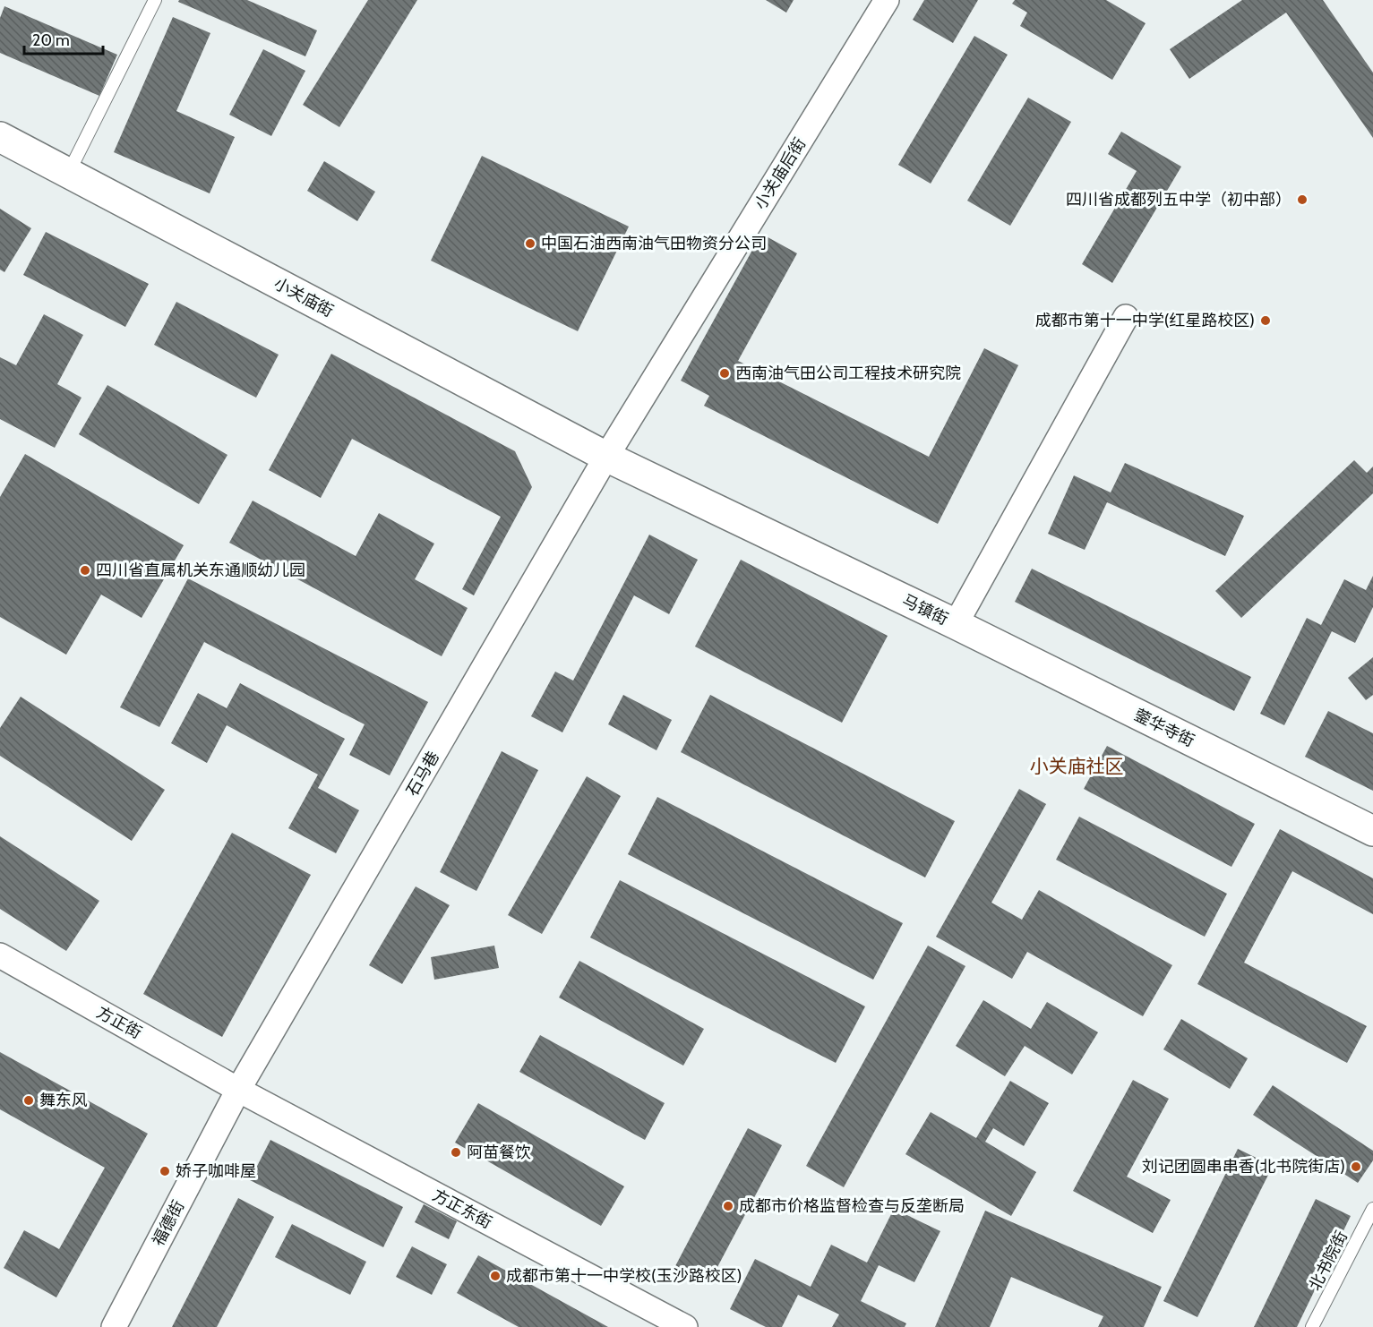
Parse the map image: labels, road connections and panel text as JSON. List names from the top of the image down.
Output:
{
  "streets": {
    "street": [
      "小关庙后街",
      "小关庙街",
      "马镇街",
      "蓥华寺街",
      "石马巷",
      "方正街",
      "方正东街",
      "福德街"
    ],
    "lane": ["北书院街"]
  },
  "crossings": [
    ["小关庙后街", "小关庙街"],
    ["小关庙后街", "马镇街"],
    ["小关庙后街", "石马巷"],
    ["小关庙街", "马镇街"],
    ["小关庙街", "石马巷"],
    ["马镇街", "蓥华寺街"],
    ["马镇街", "石马巷"],
    ["石马巷", "方正街"],
    ["石马巷", "方正东街"],
    ["石马巷", "福德街"],
    ["方正街", "方正东街"],
    ["方正街", "福德街"],
    ["方正东街", "福德街"]
  ],
  "districts": ["小关庙社区"],
  "places": [
    "四川省成都列五中学（初中部）",
    "中国石油西南油气田物资分公司",
    "成都市第十一中学(红星路校区)",
    "西南油气田公司工程技术研究院",
    "四川省直属机关东通顺幼儿园",
    "舞东风",
    "阿苗餐饮",
    "刘记团圆串串香(北书院街店)",
    "娇子咖啡屋",
    "成都市价格监督检查与反垄断局",
    "成都市第十一中学校(玉沙路校区)"
  ],
  "scale_bar": "20 m"
}
